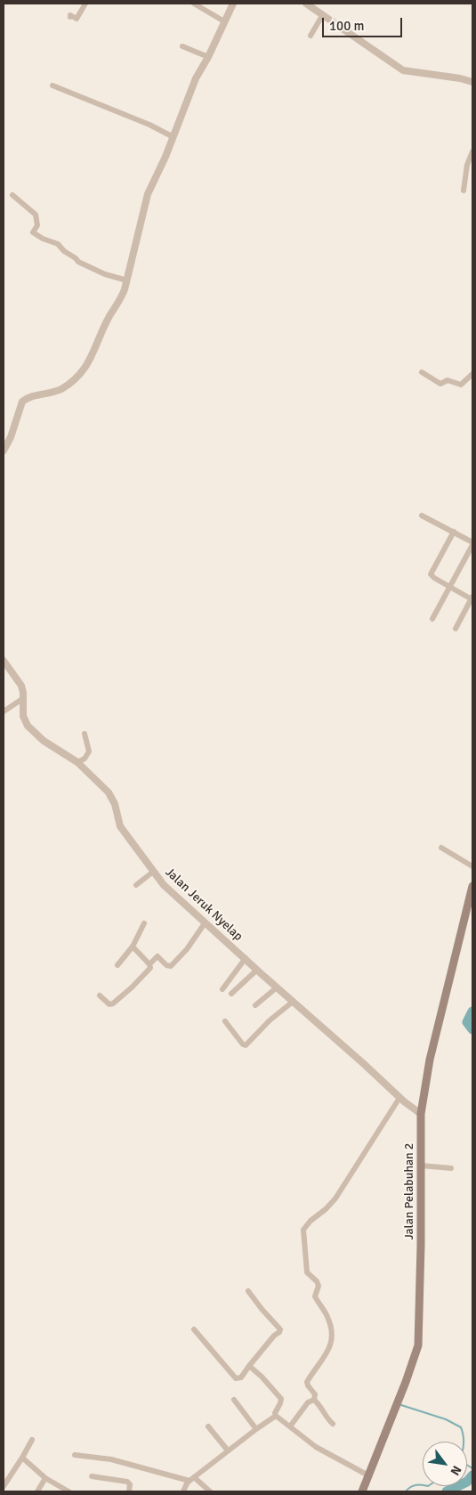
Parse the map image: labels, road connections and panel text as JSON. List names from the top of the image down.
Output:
{
  "streets": {
    "main road": ["Jalan Pelabuhan 2"],
    "street": ["Jalan Jeruk Nyelap"]
  },
  "crossings": [
    ["Jalan Jeruk Nyelap", "Jalan Pelabuhan 2"]
  ],
  "scale_bar": "100 m",
  "north": "bottom right"
}
